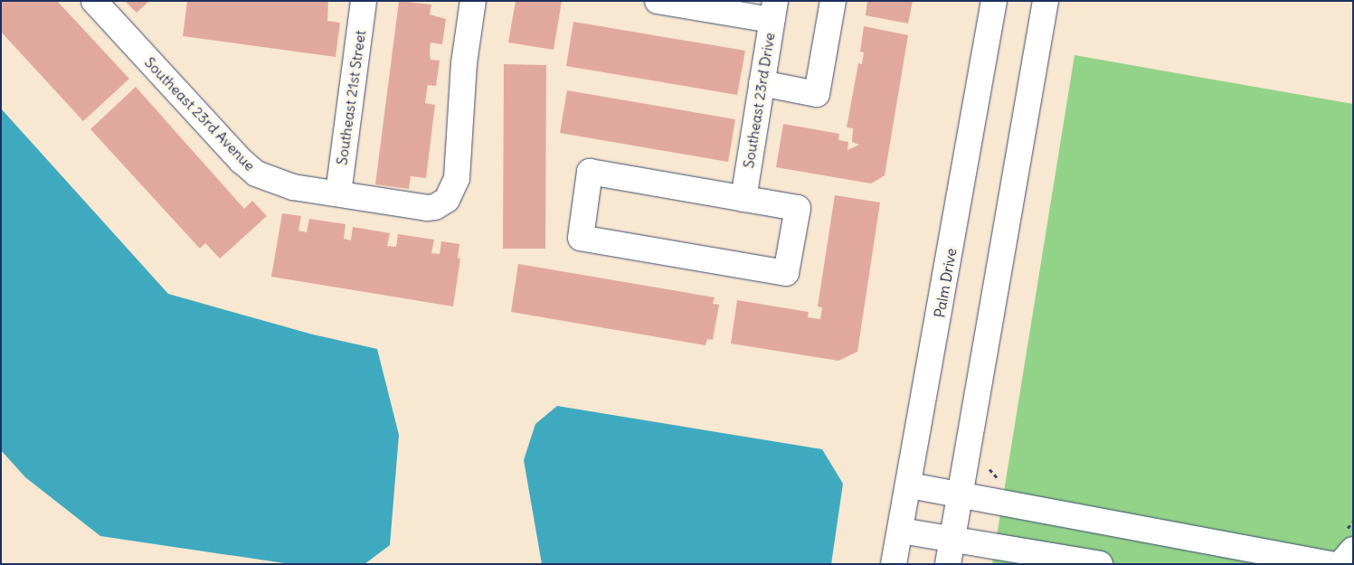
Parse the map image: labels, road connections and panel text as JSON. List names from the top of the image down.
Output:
{
  "streets": {
    "main road": [
      "Southeast 21st Street",
      "Southeast 23rd Drive",
      "Southeast 23rd Avenue",
      "Palm Drive"
    ]
  },
  "crossings": [
    ["Southeast 21st Street", "Southeast 23rd Avenue"]
  ]
}
